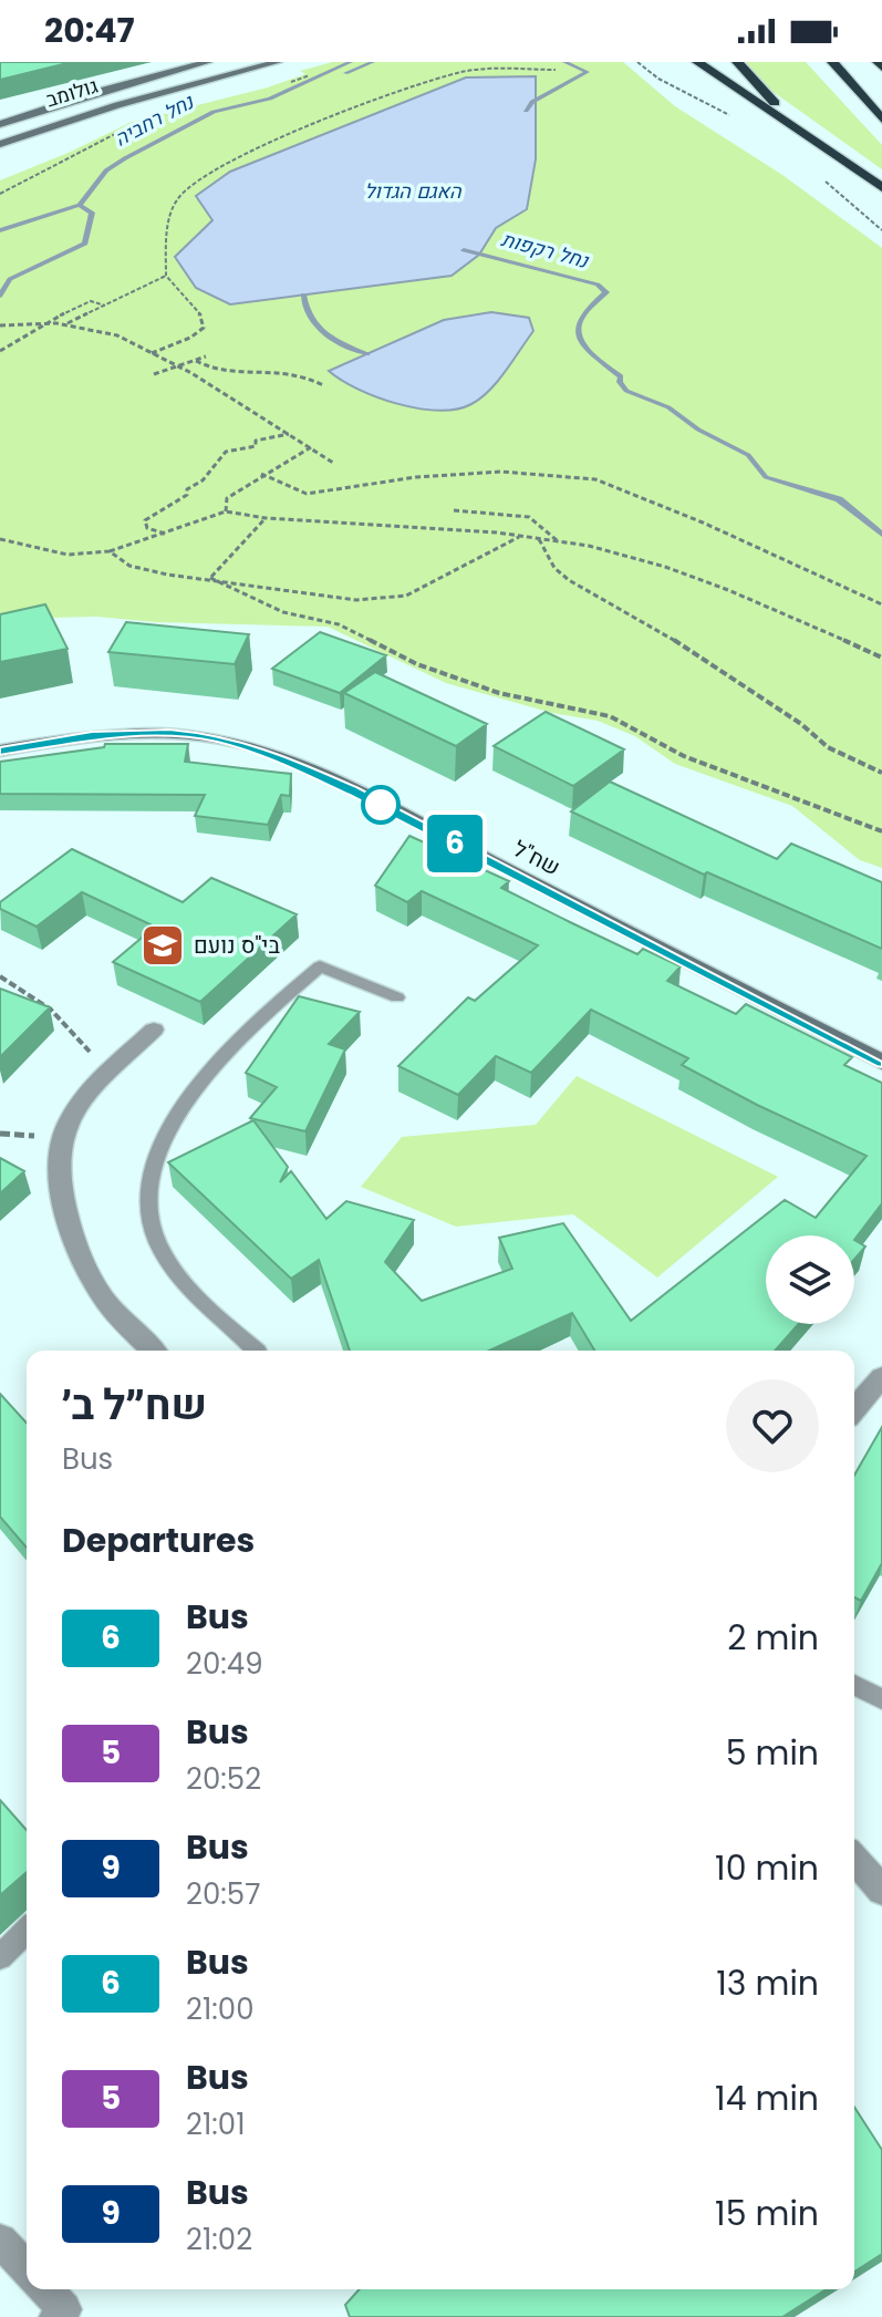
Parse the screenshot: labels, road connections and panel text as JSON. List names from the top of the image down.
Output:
{
  "streets": {
    "main road": ["גולומב", "שח\"ל"]
  },
  "water": ["נחל רחביה", "האגם הגדול", "נחל רקפות"],
  "places": {
    "school or university": ["בי\"ס נועם"]
  },
  "lines": ["bus line 6"],
  "page": {
    "status": "20:47",
    "on_map": "6",
    "heading": [
      ["שח״ל ב׳", "Bus"],
      "Departures"
    ],
    "list": [
      {
        "mark": "6",
        "name": "Bus",
        "note": "20:49",
        "value": "2 min"
      },
      {
        "mark": "5",
        "name": "Bus",
        "note": "20:52",
        "value": "5 min"
      },
      {
        "mark": "9",
        "name": "Bus",
        "note": "20:57",
        "value": "10 min"
      },
      {
        "mark": "6",
        "name": "Bus",
        "note": "21:00",
        "value": "13 min"
      },
      {
        "mark": "5",
        "name": "Bus",
        "note": "21:01",
        "value": "14 min"
      },
      {
        "mark": "9",
        "name": "Bus",
        "note": "21:02",
        "value": "15 min"
      }
    ]
  }
}
